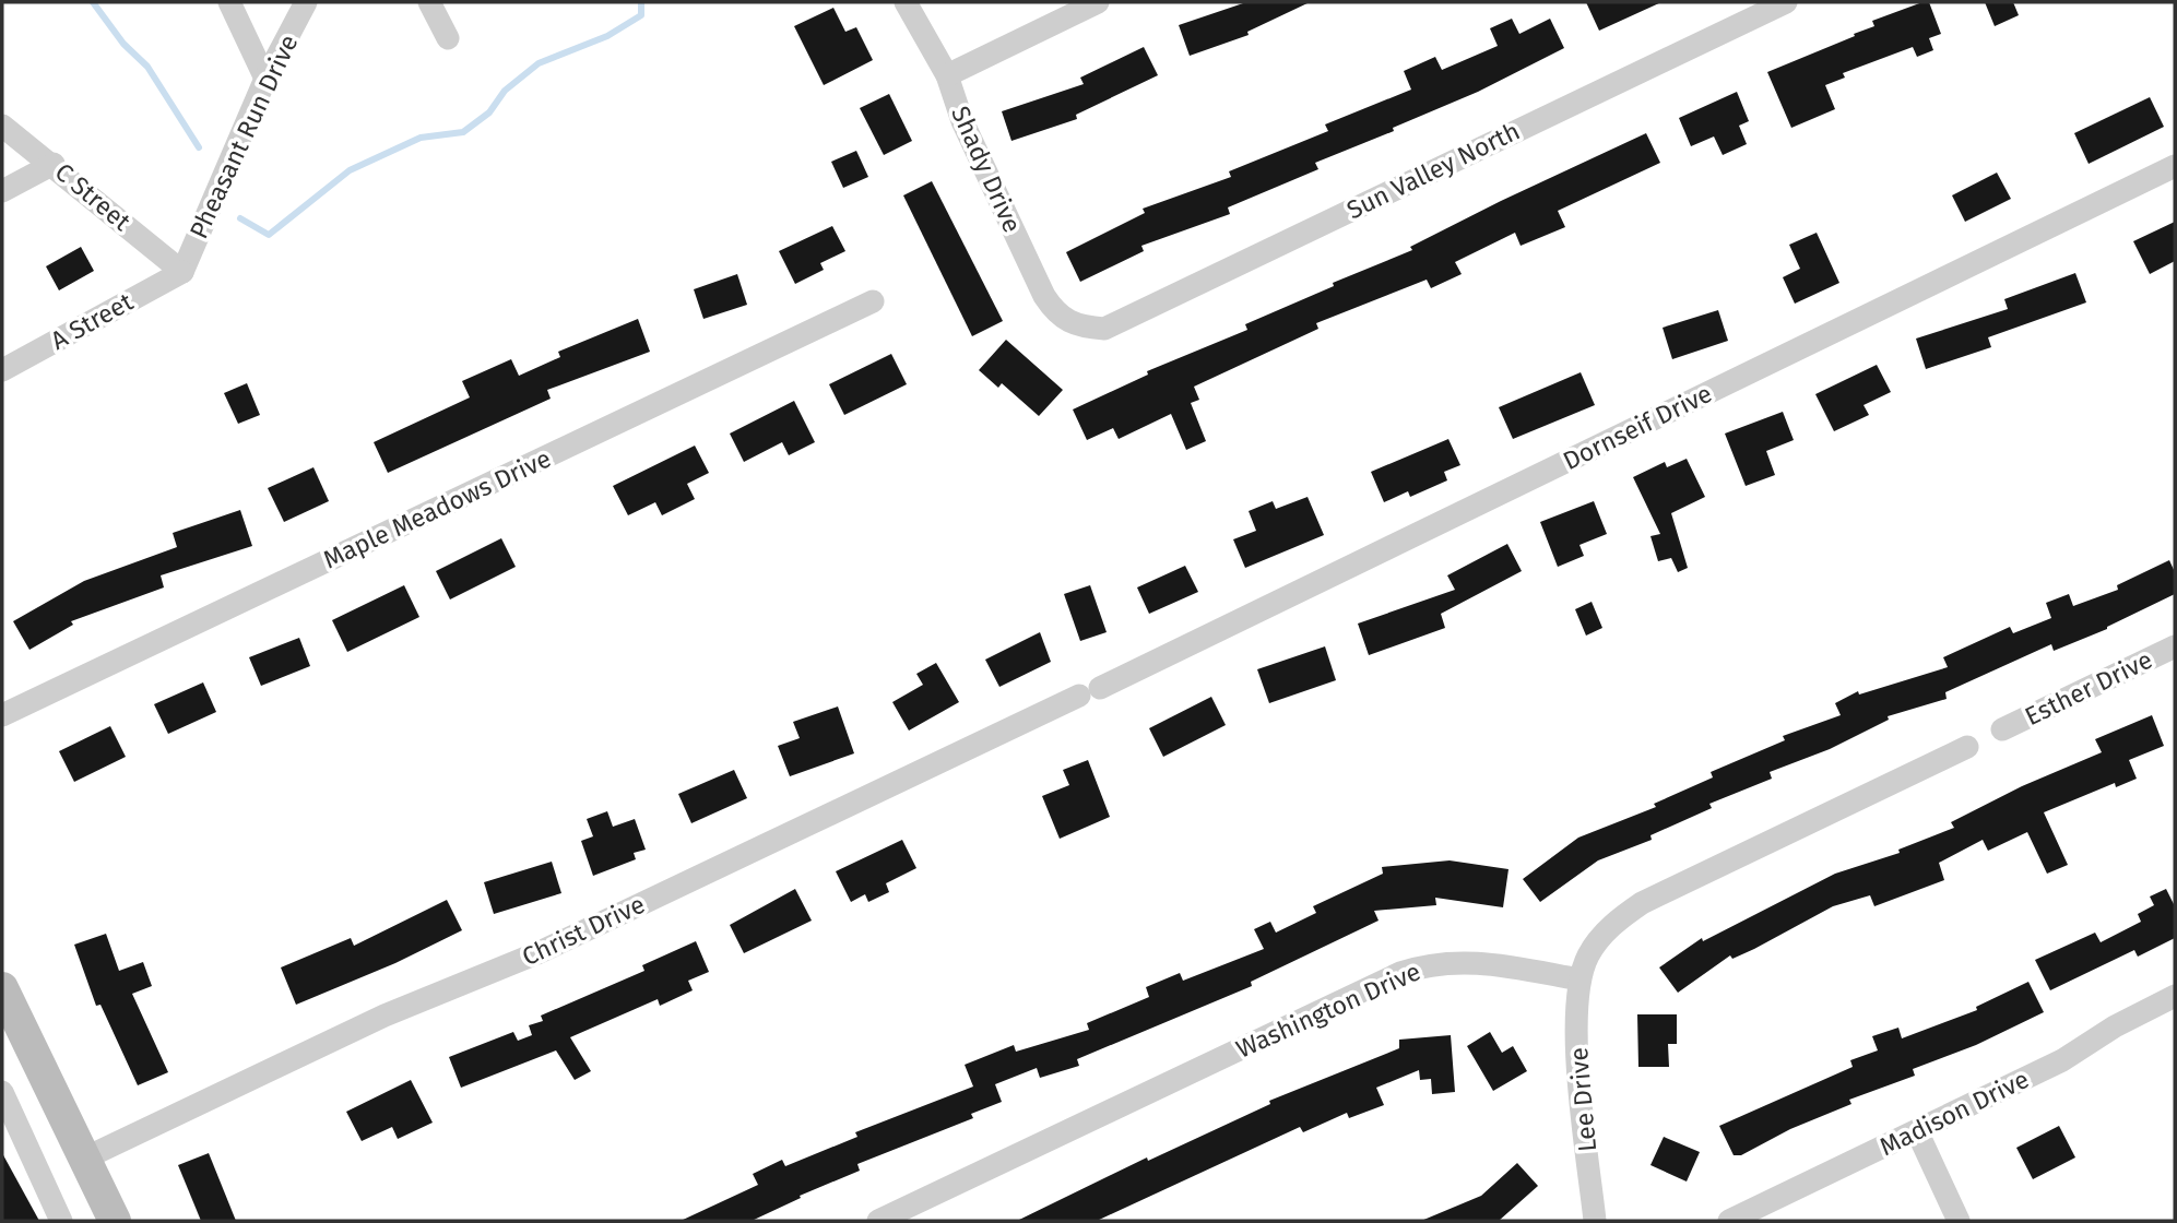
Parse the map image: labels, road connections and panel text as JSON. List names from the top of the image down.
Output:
{
  "streets": {
    "street": [
      "Pheasant Run Drive",
      "Shady Drive",
      "Sun Valley North",
      "C Street",
      "A Street",
      "Dornseif Drive",
      "Maple Meadows Drive",
      "Esther Drive",
      "Christ Drive",
      "Washington Drive",
      "Lee Drive",
      "Madison Drive"
    ]
  },
  "crossings": [
    ["Pheasant Run Drive", "C Street"],
    ["Pheasant Run Drive", "A Street"],
    ["Shady Drive", "Sun Valley North"],
    ["C Street", "A Street"],
    ["Dornseif Drive", "Christ Drive"],
    ["Washington Drive", "Lee Drive"]
  ]
}
